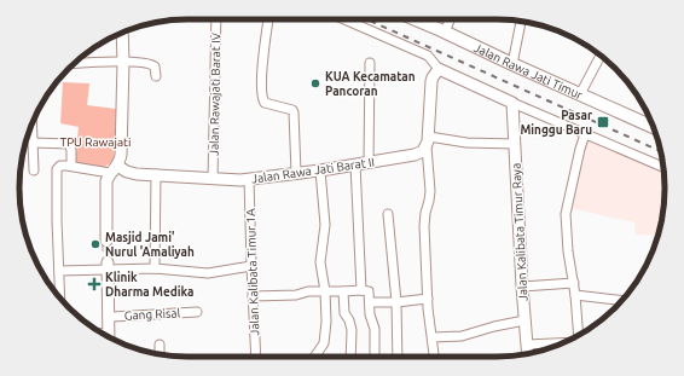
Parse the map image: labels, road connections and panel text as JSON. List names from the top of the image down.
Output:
{
  "streets": {
    "main road": ["Jalan Rawa Jati Timur"],
    "street": [
      "Jalan Rawajati Barat IV",
      "Jalan Rawa Jati Barat II",
      "Jalan Kalibata Timur Raya",
      "Jalan Kalibata Timur 1A",
      "Gang Risal"
    ]
  },
  "crossings": [
    ["Jalan Rawajati Barat IV", "Jalan Rawa Jati Barat II"],
    ["Jalan Rawa Jati Barat II", "Jalan Kalibata Timur 1A"]
  ],
  "parks": ["TPU Rawajati"],
  "places": {
    "other": ["KUA Kecamatan Pancoran", "Masjid Jami' Nurul 'Amaliyah"],
    "transit": ["Pasar Minggu Baru"],
    "health": ["Klinik Dharma Medika"]
  }
}
